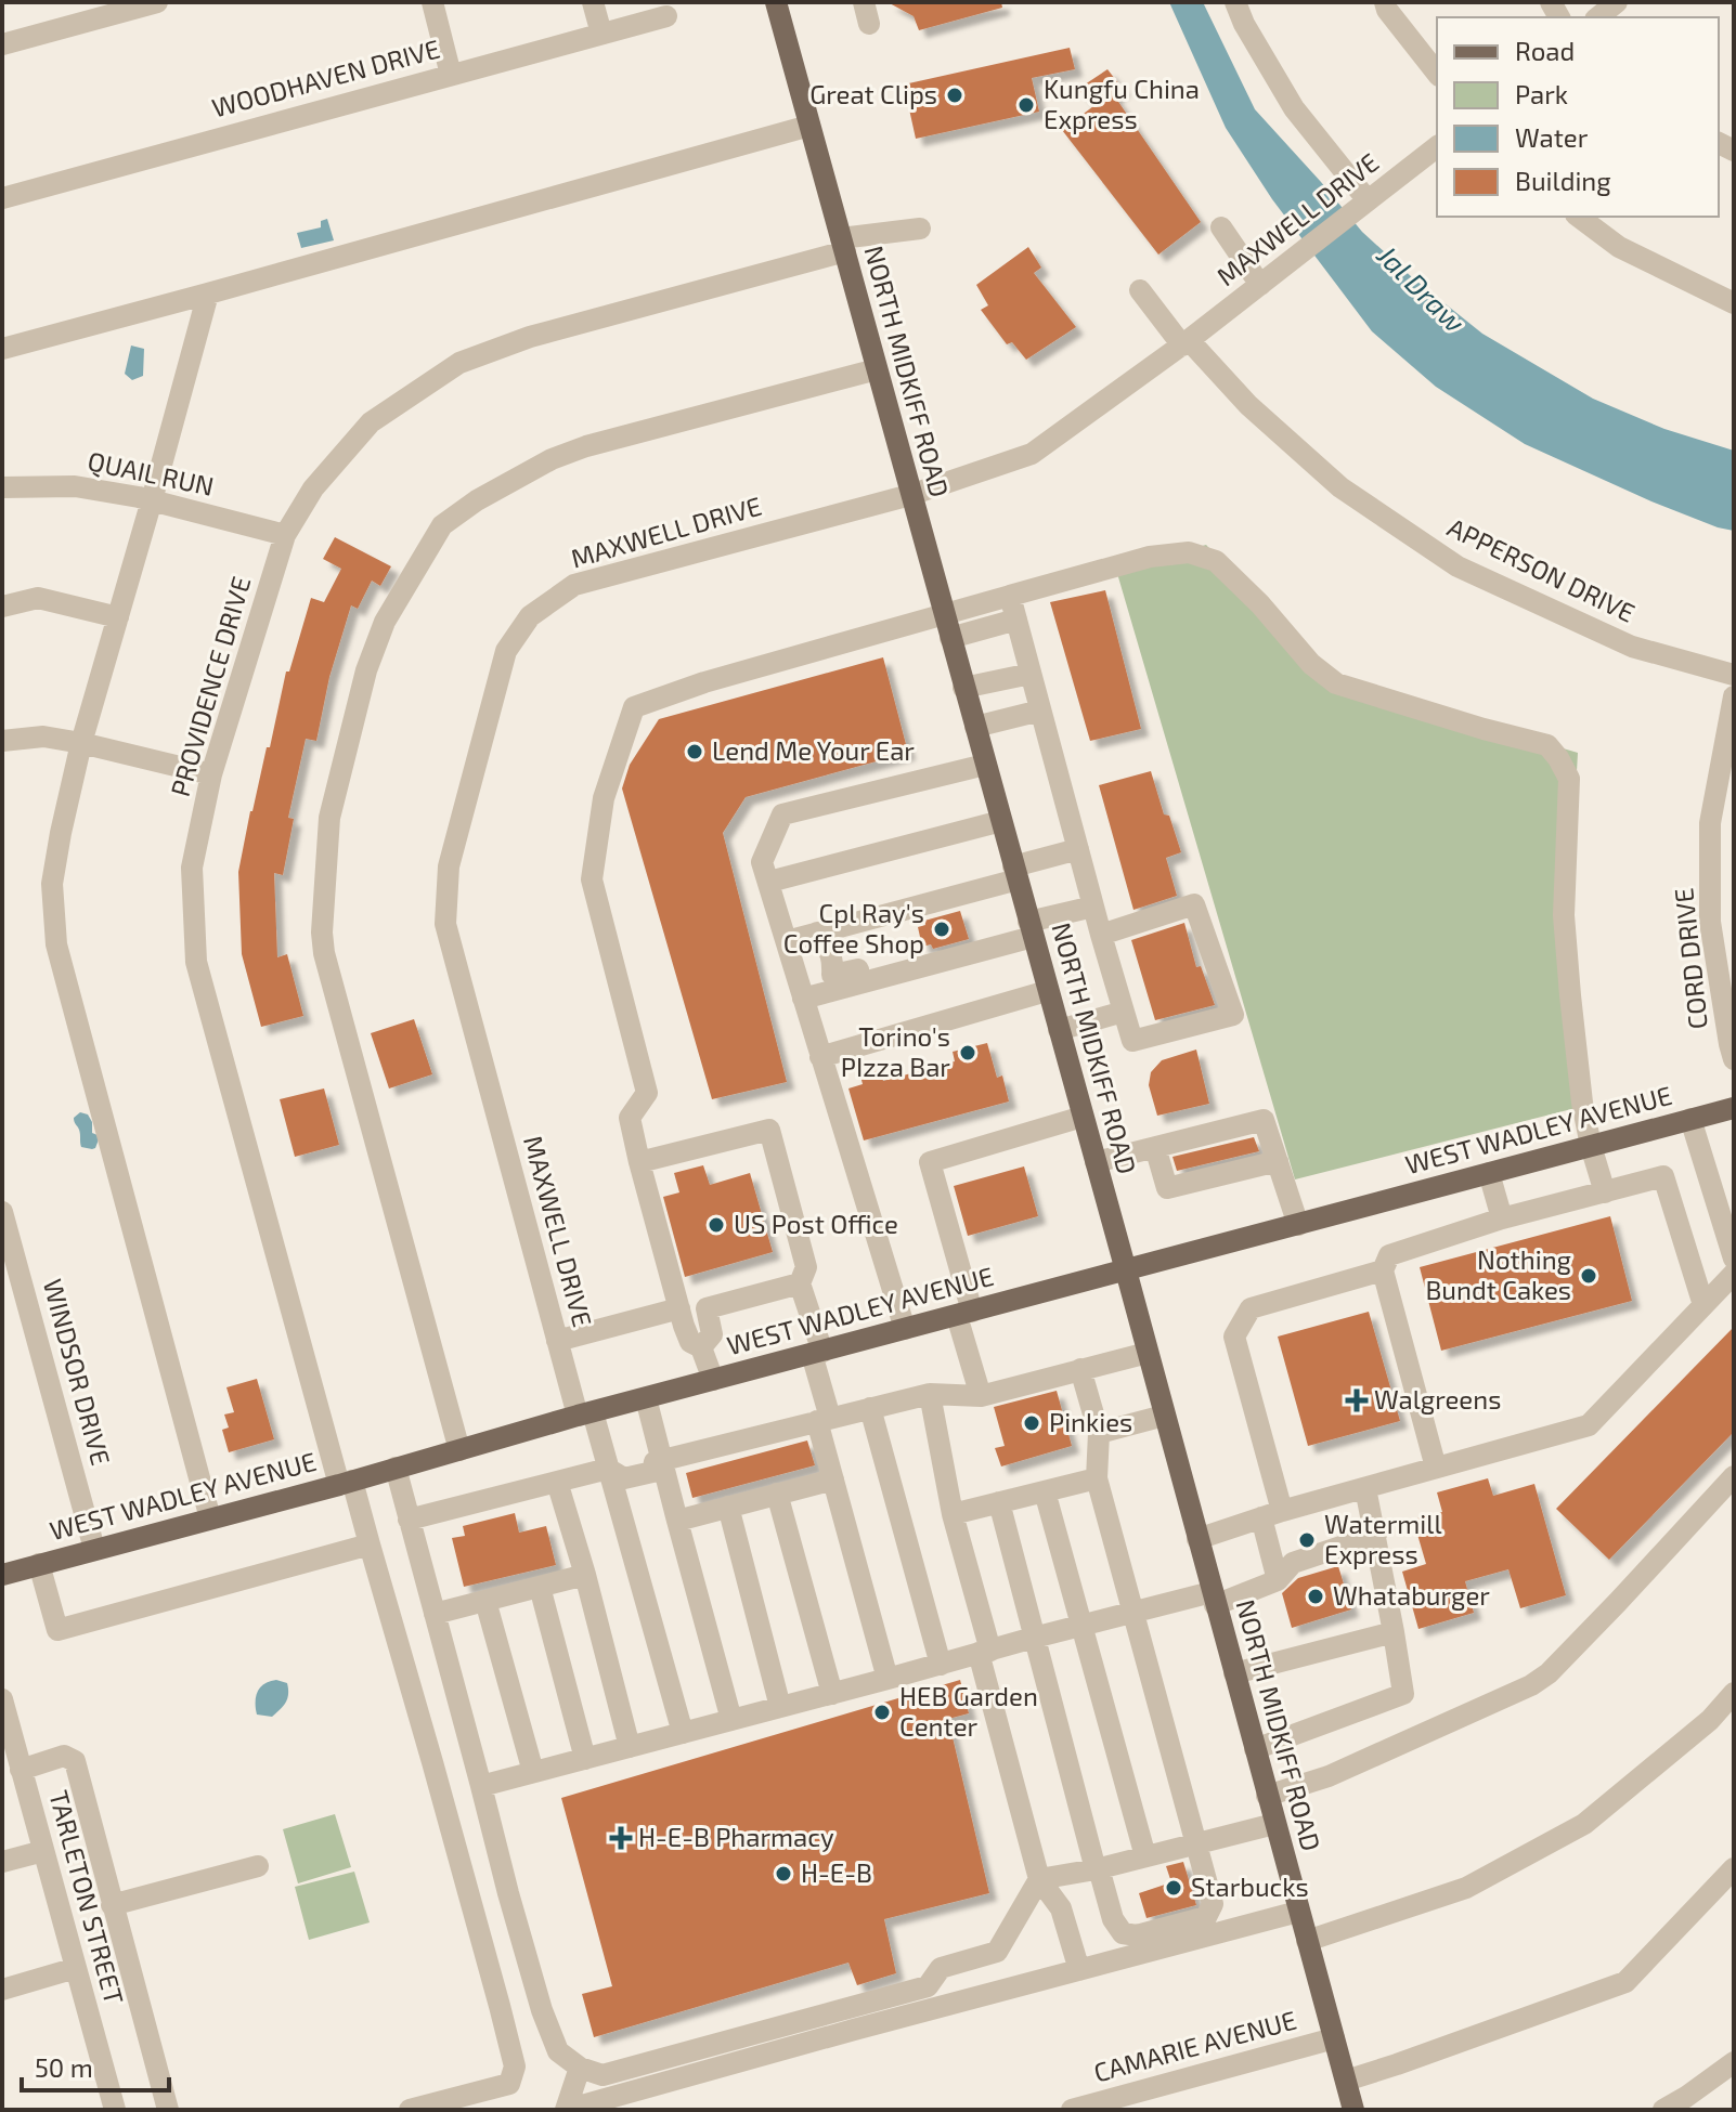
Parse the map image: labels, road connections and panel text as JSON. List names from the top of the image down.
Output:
{
  "streets": {
    "main road": ["NORTH MIDKIFF ROAD", "WEST WADLEY AVENUE"],
    "street": [
      "WOODHAVEN DRIVE",
      "MAXWELL DRIVE",
      "QUAIL RUN",
      "APPERSON DRIVE",
      "PROVIDENCE DRIVE",
      "CORD DRIVE",
      "WINDSOR DRIVE",
      "TARLETON STREET",
      "CAMARIE AVENUE"
    ]
  },
  "crossings": [
    ["MAXWELL DRIVE", "NORTH MIDKIFF ROAD"],
    ["MAXWELL DRIVE", "APPERSON DRIVE"],
    ["MAXWELL DRIVE", "WEST WADLEY AVENUE"],
    ["NORTH MIDKIFF ROAD", "PROVIDENCE DRIVE"],
    ["NORTH MIDKIFF ROAD", "WEST WADLEY AVENUE"],
    ["NORTH MIDKIFF ROAD", "CAMARIE AVENUE"],
    ["QUAIL RUN", "PROVIDENCE DRIVE"],
    ["PROVIDENCE DRIVE", "WEST WADLEY AVENUE"],
    ["WEST WADLEY AVENUE", "WINDSOR DRIVE"]
  ],
  "water": ["Jal Draw"],
  "places": {
    "other": [
      "Great Clips",
      "Kungfu China Express",
      "Lend Me Your Ear",
      "Cpl Ray's Coffee Shop",
      "Torino's PIzza Bar",
      "US Post Office",
      "Nothing Bundt Cakes",
      "Pinkies",
      "Watermill Express",
      "Whataburger",
      "HEB Garden Center",
      "H-E-B",
      "Starbucks"
    ],
    "health": ["Walgreens", "H-E-B Pharmacy"]
  },
  "legend": [
    "Road",
    "Park",
    "Water",
    "Building"
  ],
  "scale_bar": "50 m"
}
